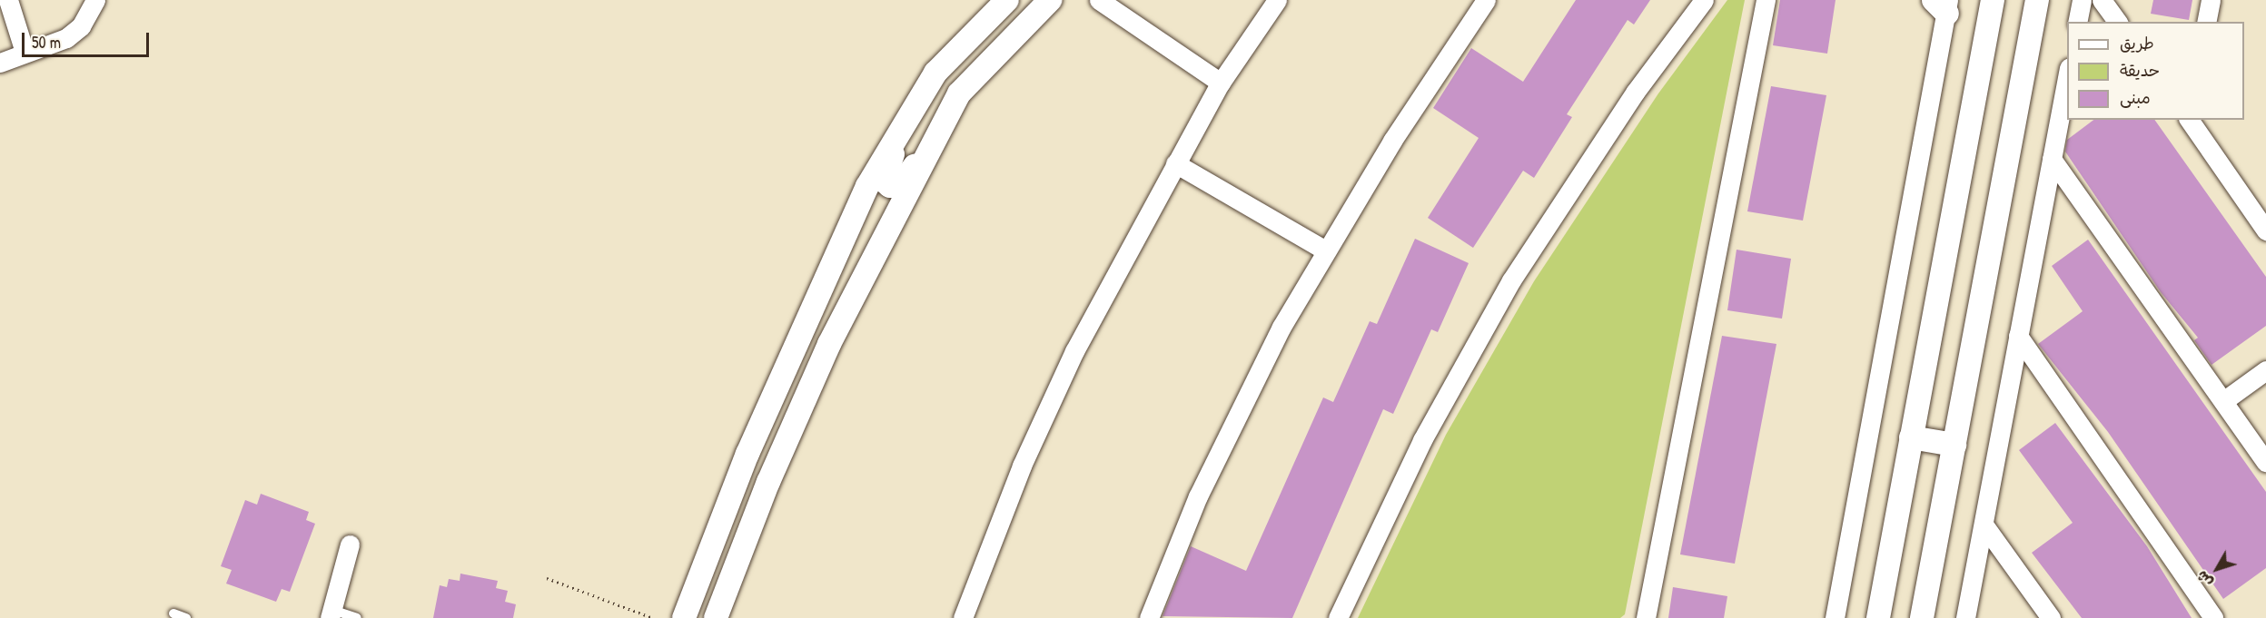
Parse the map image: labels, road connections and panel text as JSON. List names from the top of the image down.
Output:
{
  "legend": ["طريق", "حديقة", "مبنى"],
  "scale_bar": "50 m",
  "north": "bottom left"
}
